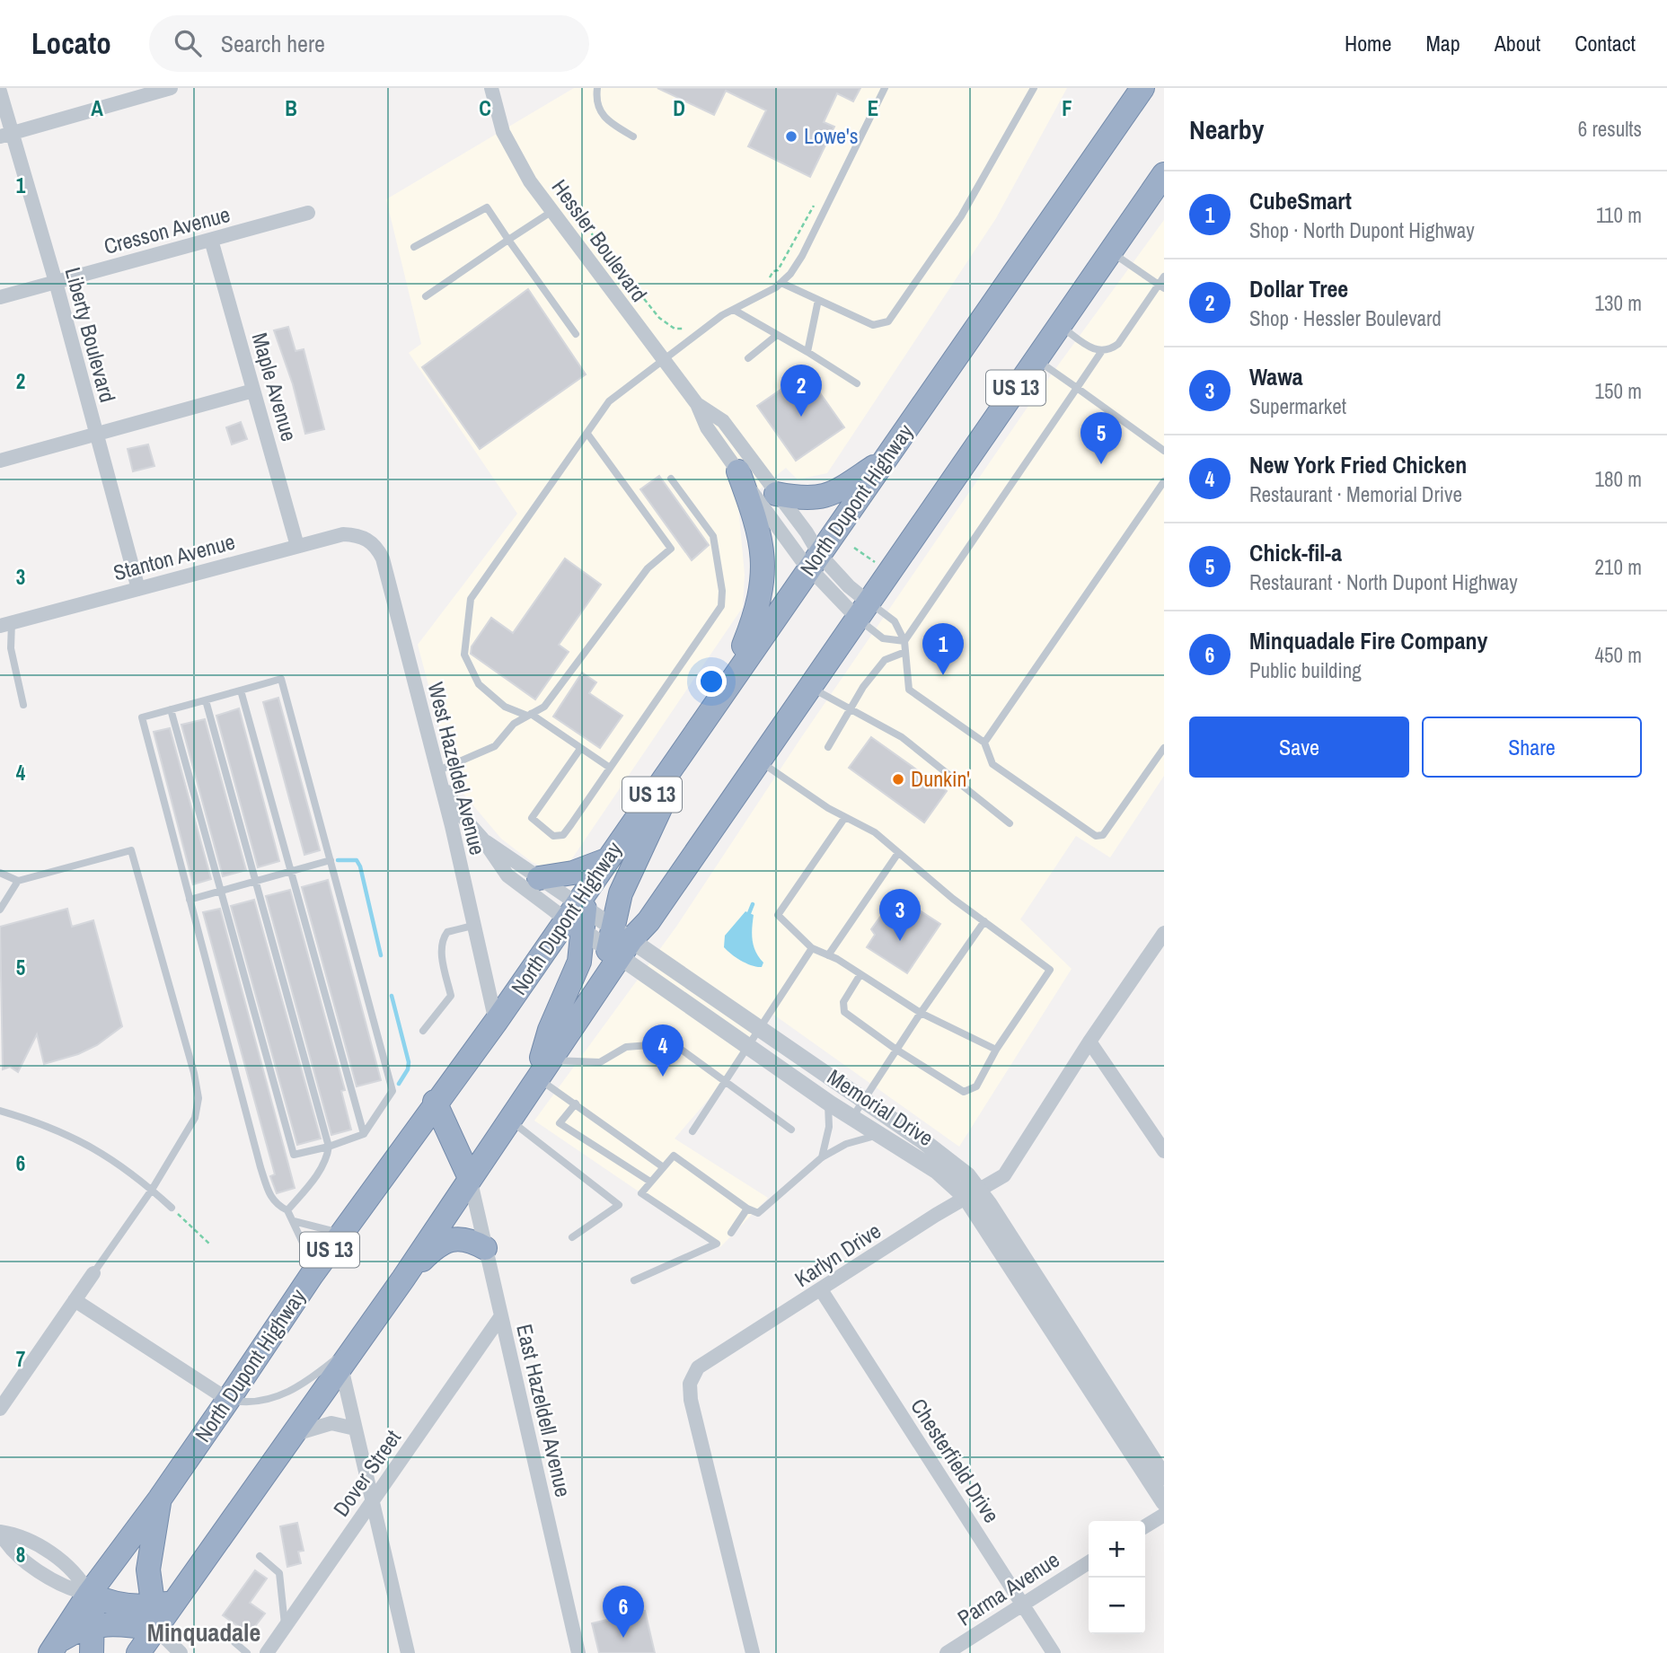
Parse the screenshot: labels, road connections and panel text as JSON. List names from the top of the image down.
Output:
{
  "streets": {
    "highway": ["US 13", "North Dupont Highway"],
    "street": [
      "Cresson Avenue",
      "Hessler Boulevard",
      "Liberty Boulevard",
      "Maple Avenue",
      "Stanton Avenue",
      "West Hazeldel Avenue",
      "Memorial Drive",
      "Karlyn Drive",
      "East Hazeldell Avenue",
      "Chesterfield Drive",
      "Dover Street",
      "Parma Avenue"
    ]
  },
  "crossings": [
    ["Cresson Avenue", "Liberty Boulevard"],
    ["Cresson Avenue", "Maple Avenue"],
    ["Hessler Boulevard", "US 13"],
    ["Hessler Boulevard", "North Dupont Highway"],
    ["Liberty Boulevard", "Stanton Avenue"],
    ["Maple Avenue", "Stanton Avenue"],
    ["US 13", "Memorial Drive"],
    ["US 13", "East Hazeldell Avenue"],
    ["North Dupont Highway", "West Hazeldel Avenue"],
    ["North Dupont Highway", "Memorial Drive"],
    ["Stanton Avenue", "West Hazeldel Avenue"],
    ["West Hazeldel Avenue", "Memorial Drive"],
    ["Memorial Drive", "Karlyn Drive"],
    ["Karlyn Drive", "Chesterfield Drive"],
    ["East Hazeldell Avenue", "Dover Street"],
    ["Chesterfield Drive", "Parma Avenue"]
  ],
  "districts": ["Minquadale"],
  "places": ["Lowe's", "Dunkin'"],
  "page": {
    "header": "Locato",
    "search": "Search here",
    "nav": [
      "Home",
      "Map",
      "About",
      "Contact"
    ],
    "heading": ["Nearby", "6 results"],
    "list": [
      {
        "mark": "1",
        "name": "CubeSmart",
        "note": "Shop · North Dupont Highway",
        "value": "110 m"
      },
      {
        "mark": "2",
        "name": "Dollar Tree",
        "note": "Shop · Hessler Boulevard",
        "value": "130 m"
      },
      {
        "mark": "3",
        "name": "Wawa",
        "note": "Supermarket",
        "value": "150 m"
      },
      {
        "mark": "4",
        "name": "New York Fried Chicken",
        "note": "Restaurant · Memorial Drive",
        "value": "180 m"
      },
      {
        "mark": "5",
        "name": "Chick-fil-a",
        "note": "Restaurant · North Dupont Highway",
        "value": "210 m"
      },
      {
        "mark": "6",
        "name": "Minquadale Fire Company",
        "note": "Public building",
        "value": "450 m"
      }
    ],
    "pins": [
      "2",
      "5",
      "1",
      "3",
      "4",
      "6"
    ],
    "buttons": ["Save", "Share"],
    "map_buttons": ["+", "−"]
  },
  "grid": {
    "columns": [
      "A",
      "B",
      "C",
      "D",
      "E",
      "F"
    ],
    "rows": [
      "1",
      "2",
      "3",
      "4",
      "5",
      "6",
      "7",
      "8"
    ]
  }
}
